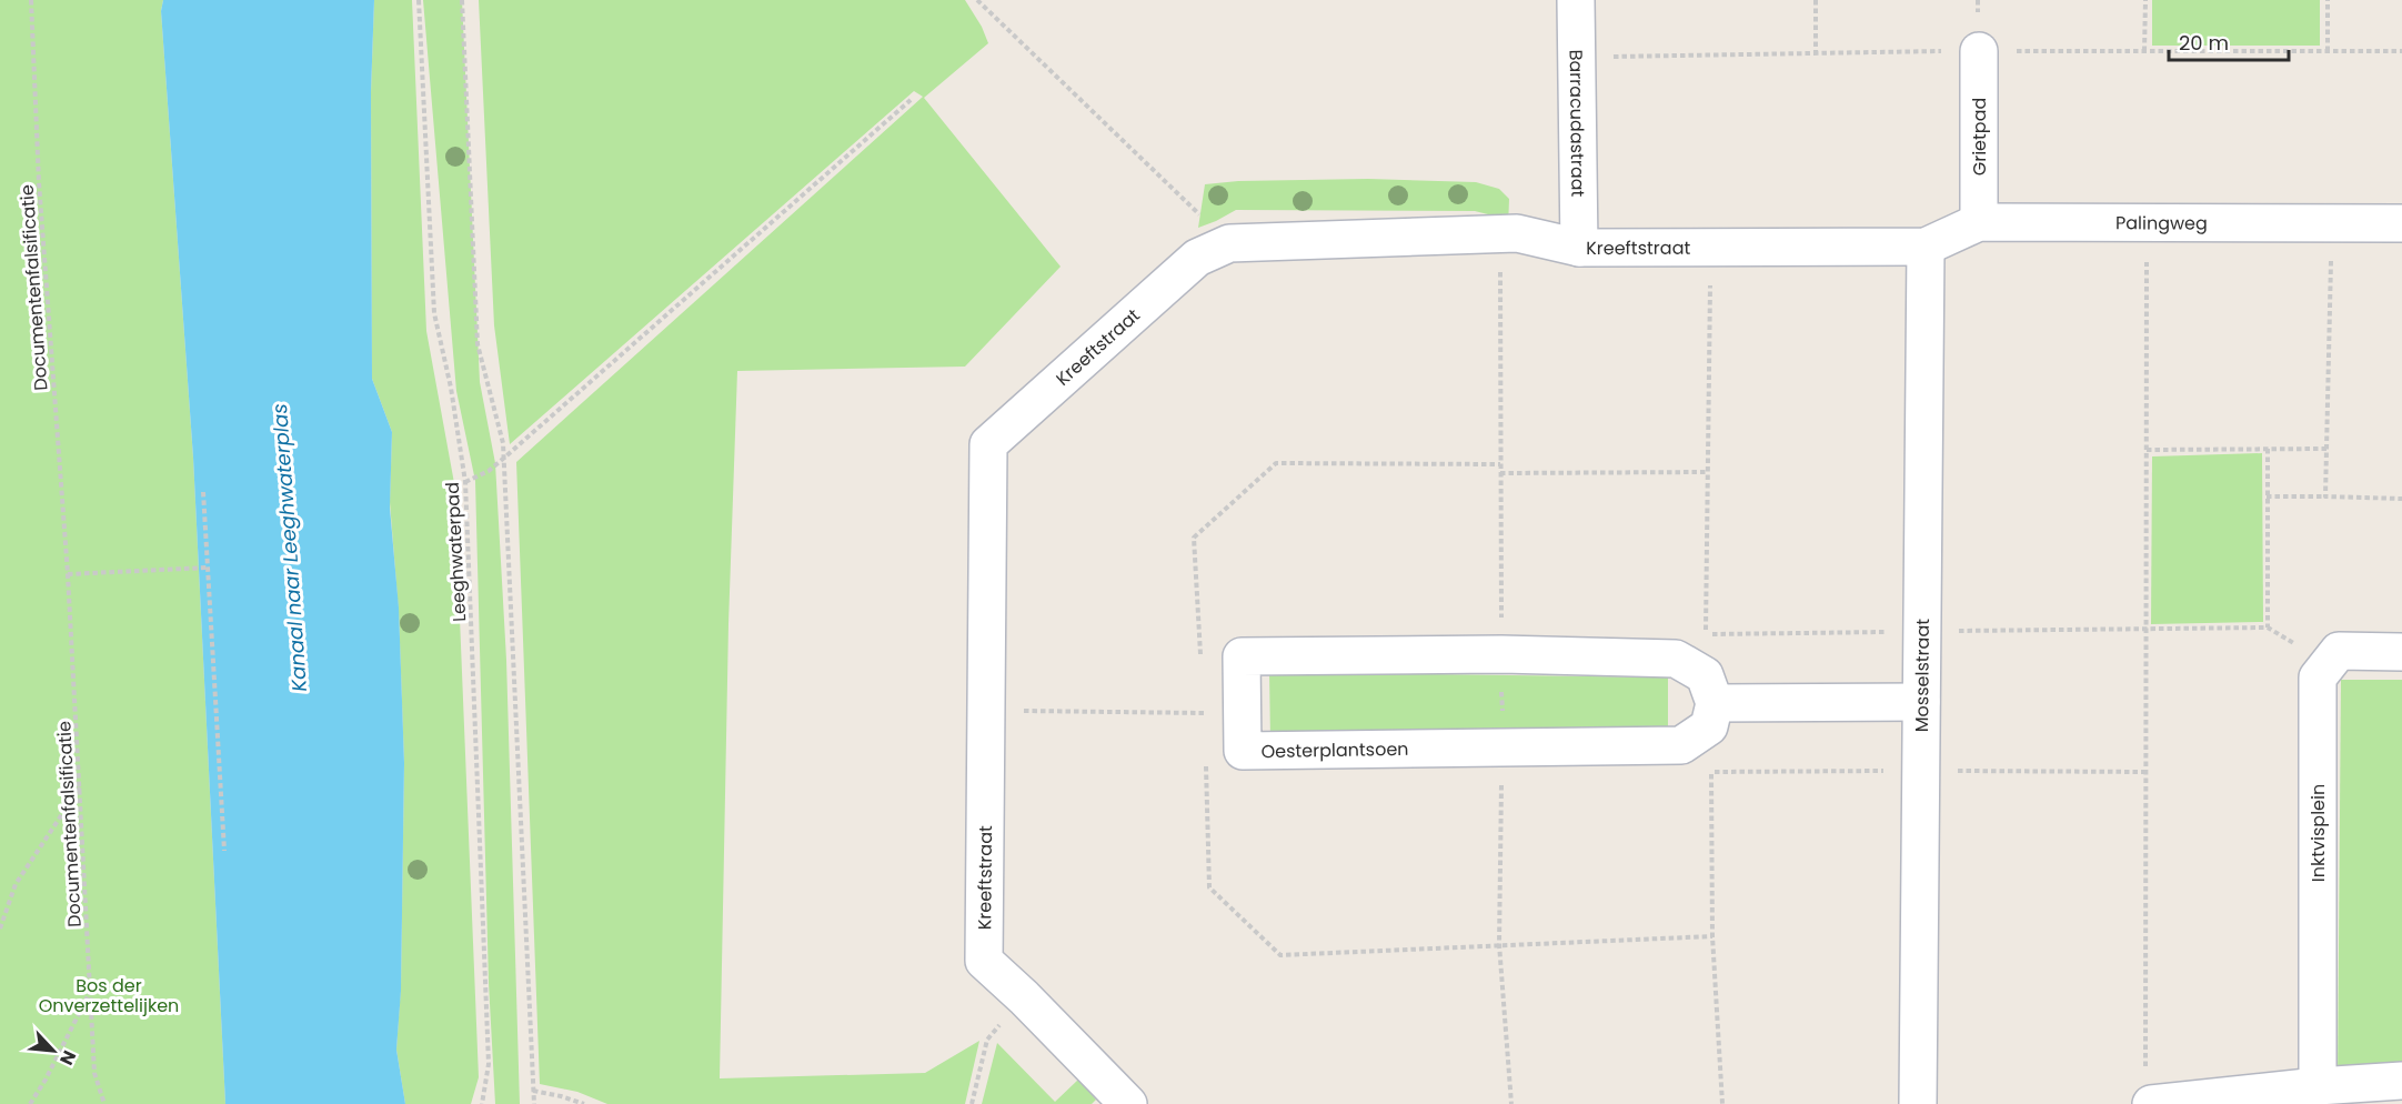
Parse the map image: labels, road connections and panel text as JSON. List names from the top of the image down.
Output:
{
  "streets": {
    "street": [
      "Barracudastraat",
      "Grietpad",
      "Palingweg",
      "Kreeftstraat",
      "Mosselstraat",
      "Oesterplantsoen",
      "Inktvisplein"
    ],
    "path": ["Documentenfalsificatie", "Leeghwaterpad"]
  },
  "crossings": [
    ["Barracudastraat", "Kreeftstraat"],
    ["Grietpad", "Palingweg"],
    ["Palingweg", "Kreeftstraat"],
    ["Palingweg", "Mosselstraat"],
    ["Kreeftstraat", "Mosselstraat"]
  ],
  "water": ["Kanaal naar Leeghwaterplas"],
  "parks": ["Bos der Onverzettelijken"],
  "scale_bar": "20 m",
  "north": "bottom right"
}
